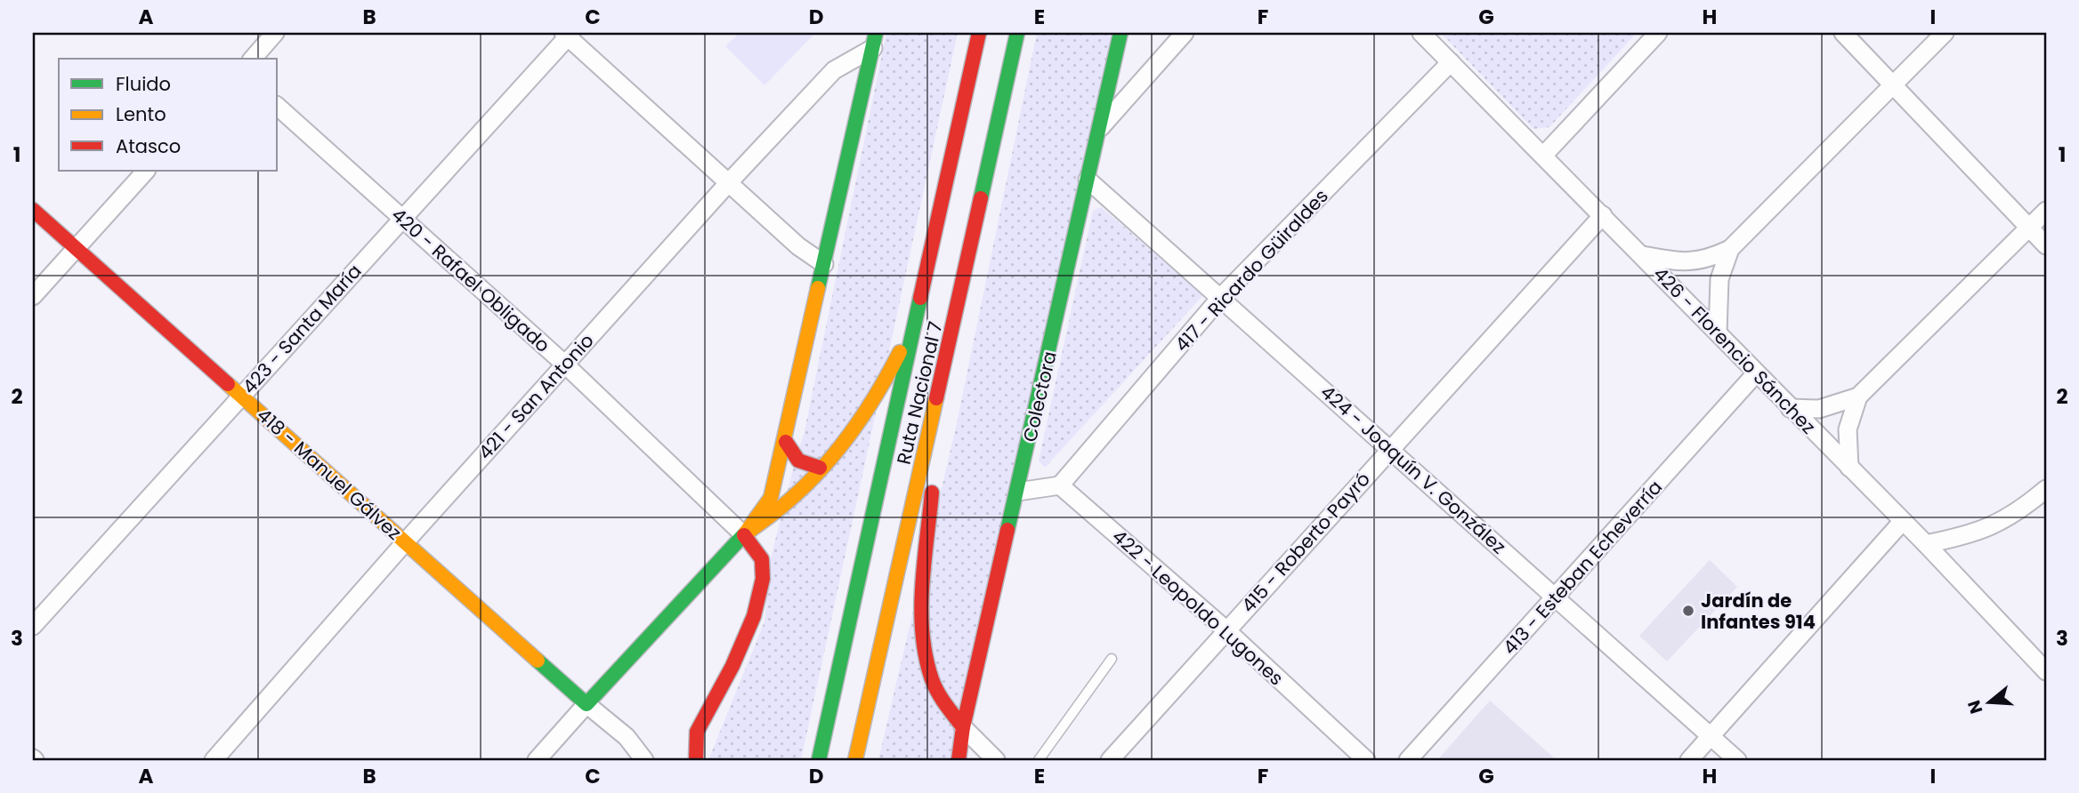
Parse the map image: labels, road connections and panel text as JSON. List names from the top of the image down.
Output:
{
  "streets": {
    "main road": ["Ruta Nacional 7", "Colectora", "418 - Manuel Gálvez"],
    "street": [
      "417 - Ricardo Güiraldes",
      "420 - Rafael Obligado",
      "423 - Santa María",
      "426 - Florencio Sánchez",
      "421 - San Antonio",
      "424 - Joaquín V. González",
      "415 - Roberto Payró",
      "413 - Esteban Echeverría",
      "422 - Leopoldo Lugones"
    ]
  },
  "crossings": [
    ["417 - Ricardo Güiraldes", "426 - Florencio Sánchez"],
    ["417 - Ricardo Güiraldes", "424 - Joaquín V. González"],
    ["417 - Ricardo Güiraldes", "422 - Leopoldo Lugones"],
    ["420 - Rafael Obligado", "423 - Santa María"],
    ["420 - Rafael Obligado", "421 - San Antonio"],
    ["423 - Santa María", "418 - Manuel Gálvez"],
    ["426 - Florencio Sánchez", "415 - Roberto Payró"],
    ["426 - Florencio Sánchez", "413 - Esteban Echeverría"],
    ["421 - San Antonio", "418 - Manuel Gálvez"],
    ["Colectora", "424 - Joaquín V. González"],
    ["424 - Joaquín V. González", "415 - Roberto Payró"],
    ["424 - Joaquín V. González", "413 - Esteban Echeverría"],
    ["415 - Roberto Payró", "422 - Leopoldo Lugones"]
  ],
  "places": ["Jardín de Infantes 914"],
  "legend": ["Fluido", "Lento", "Atasco"],
  "north": "left",
  "grid": {
    "columns": [
      "A",
      "B",
      "C",
      "D",
      "E",
      "F",
      "G",
      "H",
      "I"
    ],
    "rows": ["1", "2", "3"]
  }
}
